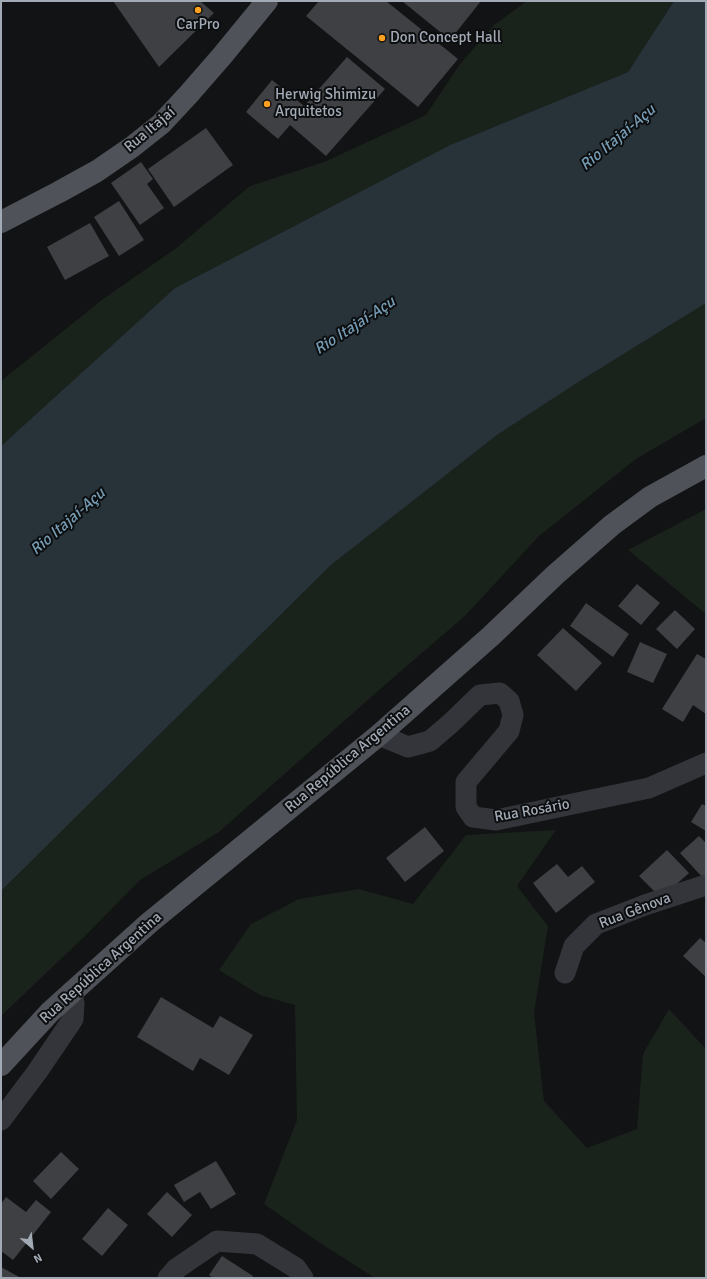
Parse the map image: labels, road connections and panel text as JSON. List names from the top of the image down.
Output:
{
  "streets": {
    "main road": ["Rua Itajaí", "Rua República Argentina"],
    "street": ["Rua Rosário", "Rua Gênova"]
  },
  "crossings": [
    ["Rua República Argentina", "Rua Rosário"]
  ],
  "water": ["Rio Itajaí-Açu"],
  "places": ["CarPro", "Don Concept Hall", "Herwig Shimizu Arquitetos"],
  "north": "bottom right"
}
